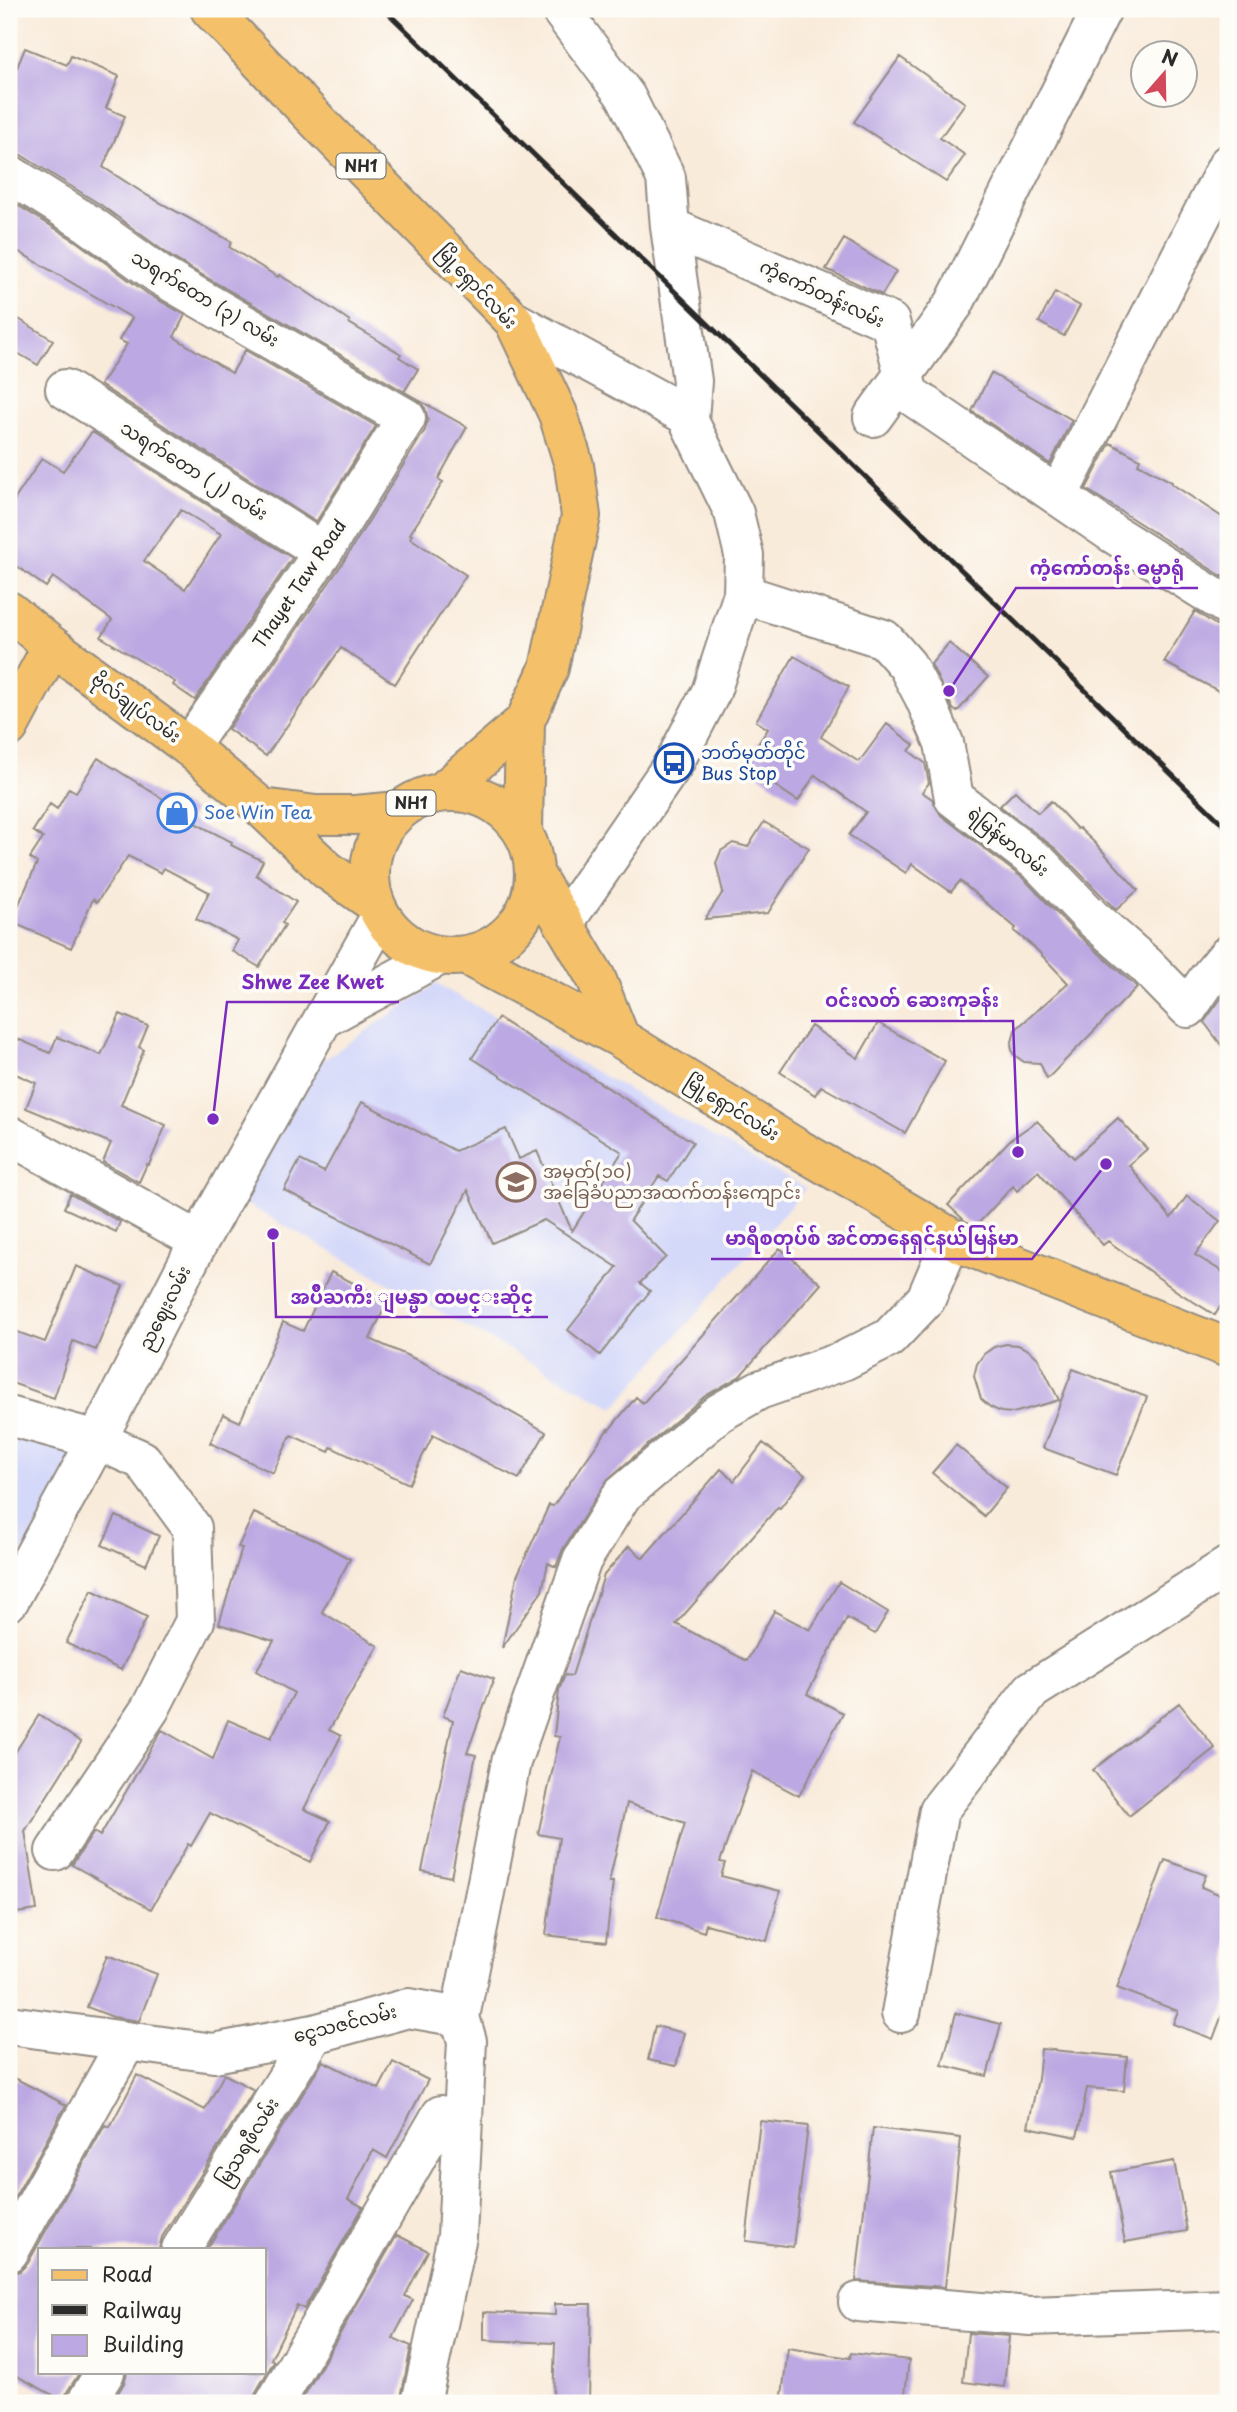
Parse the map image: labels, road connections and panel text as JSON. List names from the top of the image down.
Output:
{
  "streets": {
    "main road": ["NH1", "မြို့ရှောင်လမ်း", "ဗိုလ်ချုပ်လမ်း"],
    "street": [
      "ကံ့ကော်တန်းလမ်း",
      "သရက်တော (၃) လမ်း",
      "သရက်တော (၂) လမ်း",
      "Thayet Taw Road",
      "ရဲမြန်မာလမ်း",
      "ညဈေးလမ်း",
      "ငွေသဇင်လမ်း",
      "မြသရဖီလမ်း"
    ]
  },
  "crossings": [
    ["NH1", "မြို့ရှောင်လမ်း"],
    ["NH1", "ဗိုလ်ချုပ်လမ်း"],
    ["NH1", "ညဈေးလမ်း"],
    ["မြို့ရှောင်လမ်း", "ဗိုလ်ချုပ်လမ်း"],
    ["မြို့ရှောင်လမ်း", "ညဈေးလမ်း"],
    ["သရက်တော (၃) လမ်း", "Thayet Taw Road"],
    ["သရက်တော (၂) လမ်း", "Thayet Taw Road"],
    ["Thayet Taw Road", "ဗိုလ်ချုပ်လမ်း"],
    ["ဗိုလ်ချုပ်လမ်း", "ညဈေးလမ်း"],
    ["ငွေသဇင်လမ်း", "မြသရဖီလမ်း"]
  ],
  "places": {
    "other": [
      "ကံ့ကော်တန်း ဓမ္မာရုံ",
      "Shwe Zee Kwet",
      "ဝင်းလတ် ဆေးကုခန်း",
      "မာရီစတုပ်စ် အင်တာနေရှင်နယ်မြန်မာ",
      "အပ်ိဳႀကီး ျမန္မာ ထမင္းဆိုင္"
    ],
    "bus stop": ["ဘတ်မှတ်တိုင် Bus Stop"],
    "shop": ["Soe Win Tea"],
    "school or university": ["အမှတ်(၁၀) အခြေခံပညာအထက်တန်းကျောင်း"]
  },
  "legend": ["Road", "Railway", "Building"],
  "north": "top"
}
